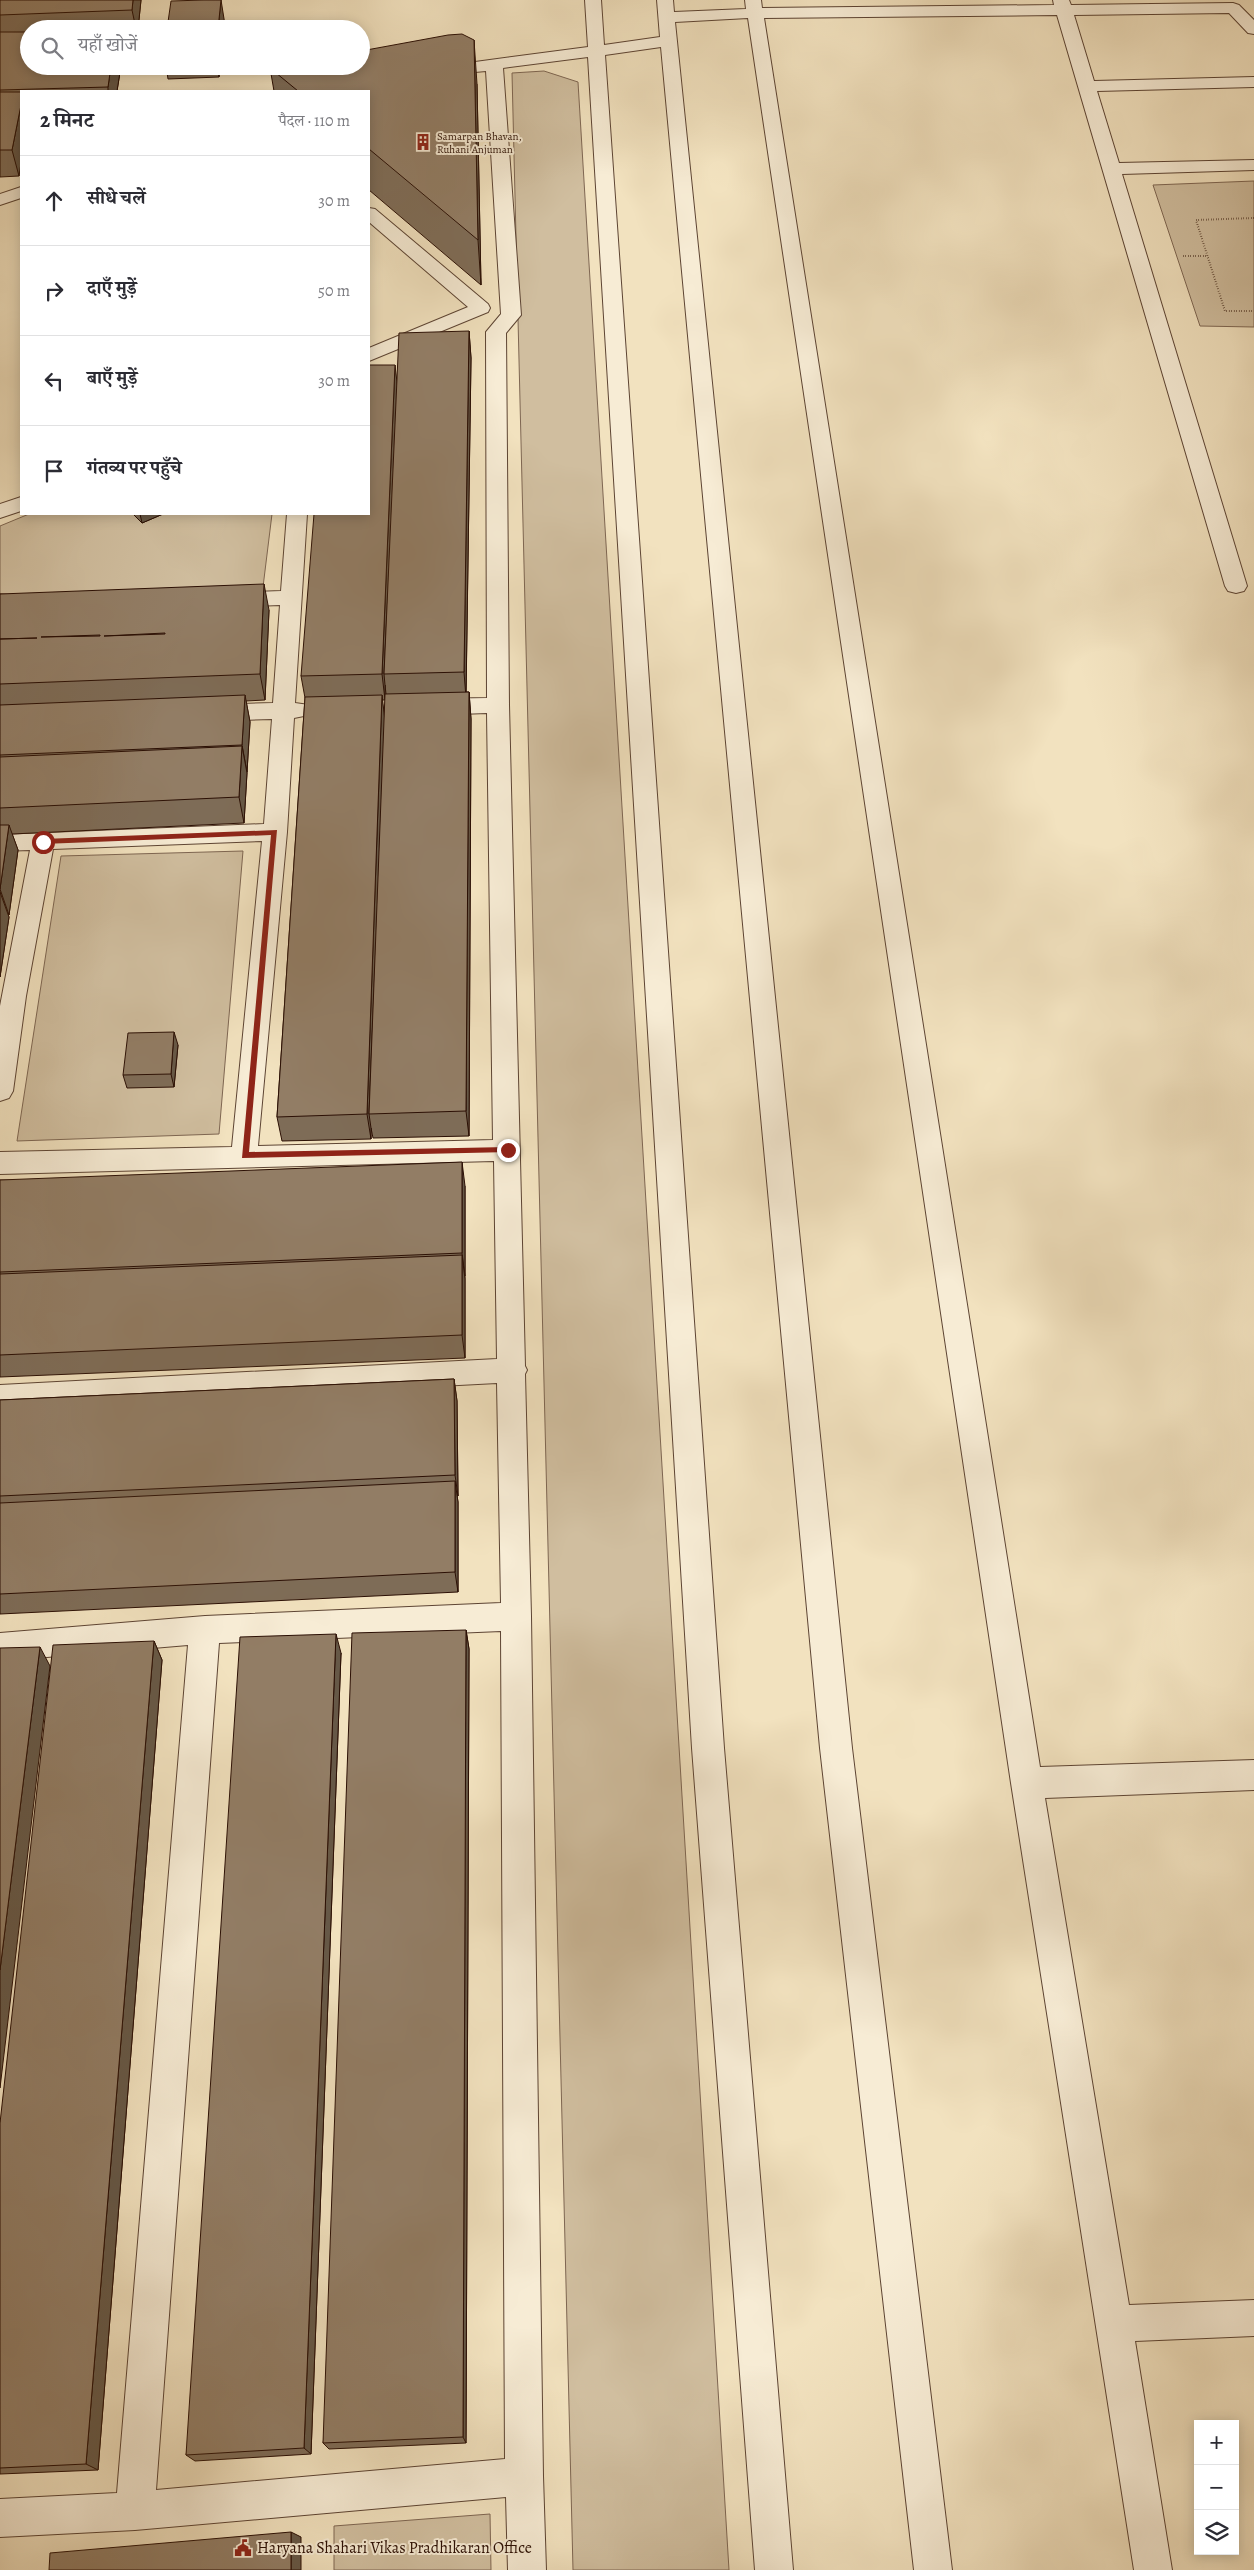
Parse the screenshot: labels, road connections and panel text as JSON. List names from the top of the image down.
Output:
{
  "places": {
    "building": ["Samarpan Bhavan, Ruhani Anjuman"],
    "public building": ["Haryana Shahari Vikas Pradhikaran Office"]
  },
  "page": {
    "search": "यहाँ खोजें",
    "heading": ["2 मिनट", "पैदल · 110 m"],
    "list": [
      ["सीधे चलें", "30 m"],
      ["दाएँ मुड़ें", "50 m"],
      ["बाएँ मुड़ें", "30 m"],
      "गंतव्य पर पहुँचे"
    ],
    "map_buttons": ["+", "−"]
  }
}
